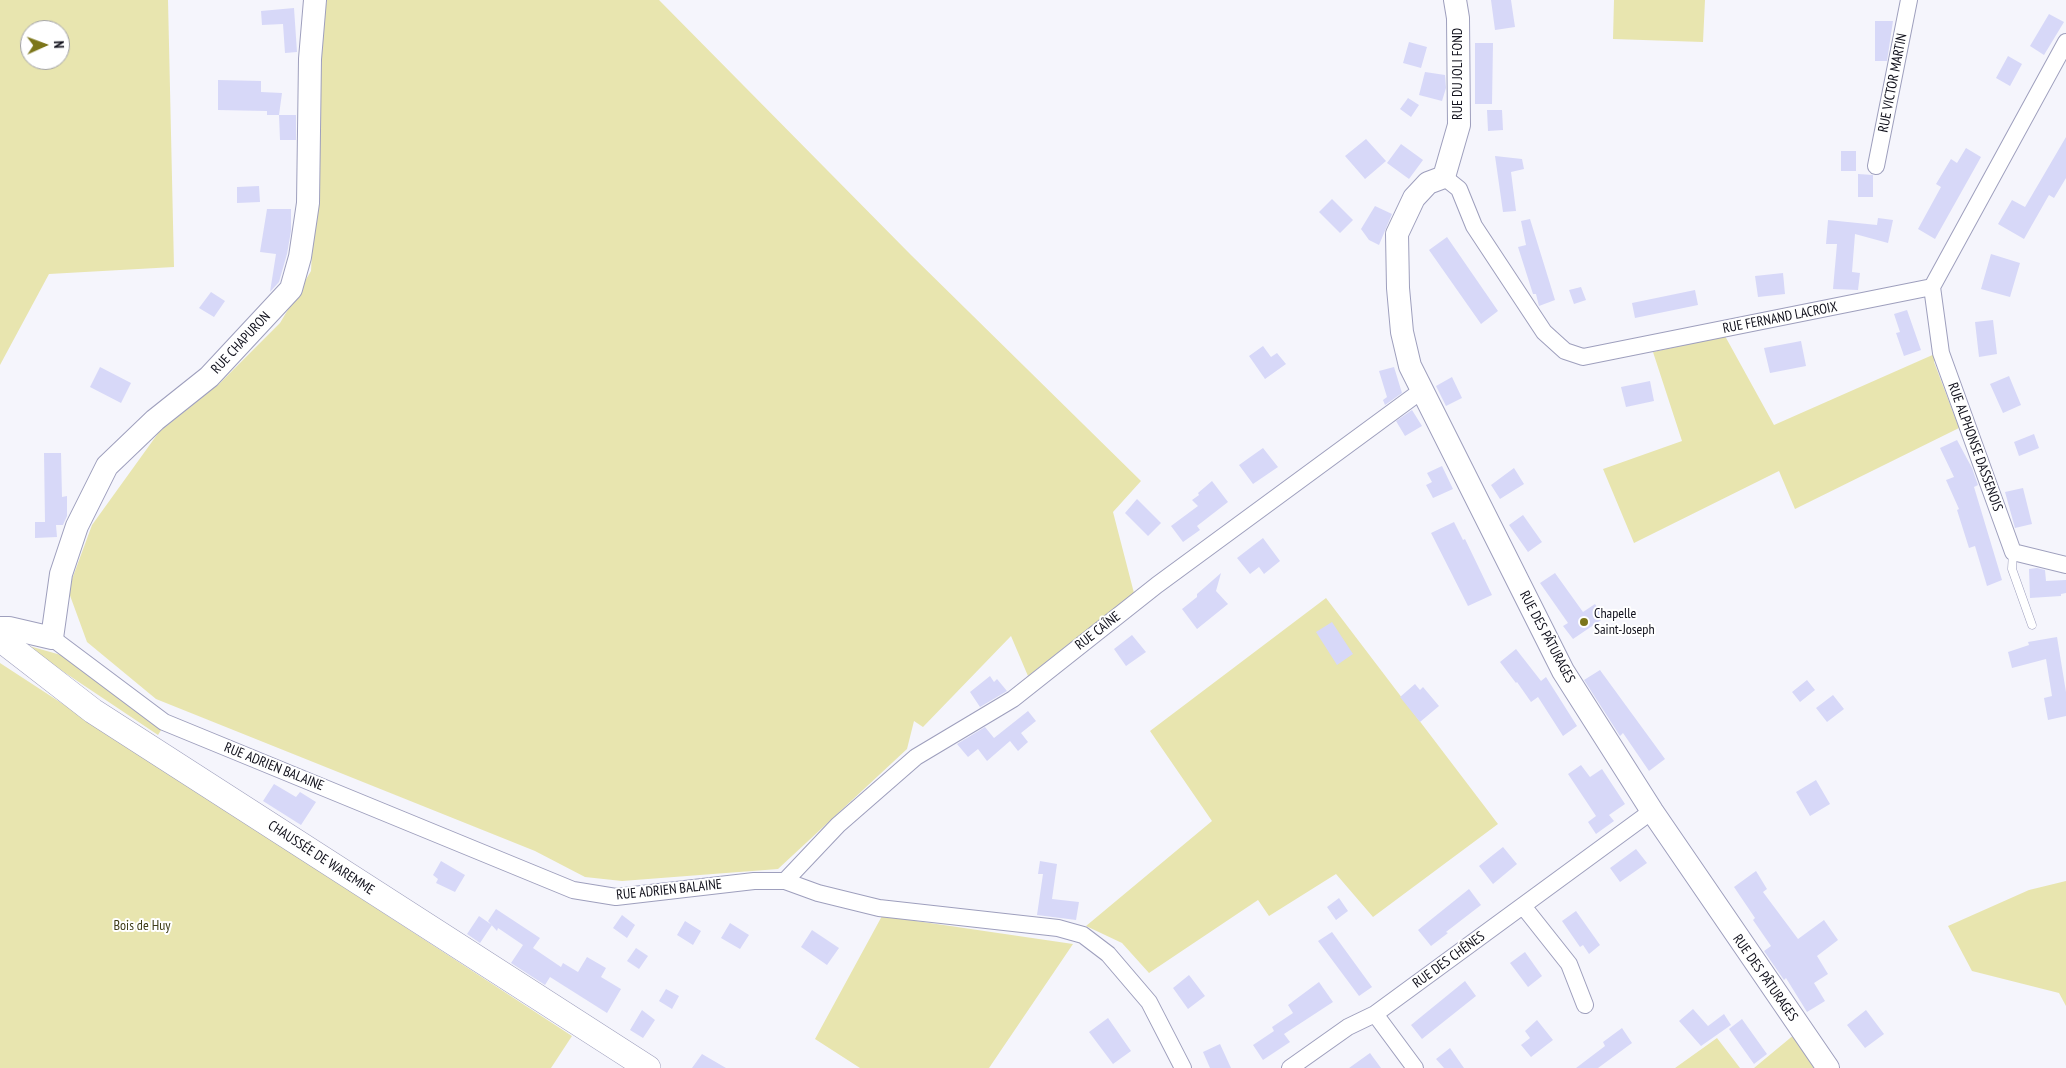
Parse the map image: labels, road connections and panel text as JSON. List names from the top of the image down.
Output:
{
  "streets": {
    "main road": ["CHAUSSÉE DE WAREMME"],
    "street": [
      "RUE DU JOLI FOND",
      "RUE VICTOR MARTIN",
      "RUE FERNAND LACROIX",
      "RUE CHAPURON",
      "RUE ALPHONSE DASSENOIS",
      "RUE CAÎNE",
      "RUE DES PÂTURAGES",
      "RUE ADRIEN BALAINE",
      "RUE DES CHÊNES"
    ]
  },
  "crossings": [
    ["RUE DU JOLI FOND", "RUE FERNAND LACROIX"],
    ["RUE DU JOLI FOND", "RUE DES PÂTURAGES"],
    ["RUE FERNAND LACROIX", "RUE ALPHONSE DASSENOIS"],
    ["RUE FERNAND LACROIX", "RUE DES PÂTURAGES"],
    ["RUE CHAPURON", "RUE ADRIEN BALAINE"],
    ["RUE CAÎNE", "RUE DES PÂTURAGES"],
    ["RUE CAÎNE", "RUE ADRIEN BALAINE"],
    ["RUE DES PÂTURAGES", "RUE DES CHÊNES"]
  ],
  "parks": ["Bois de Huy"],
  "places": ["Chapelle Saint-Joseph"],
  "north": "right"
}
